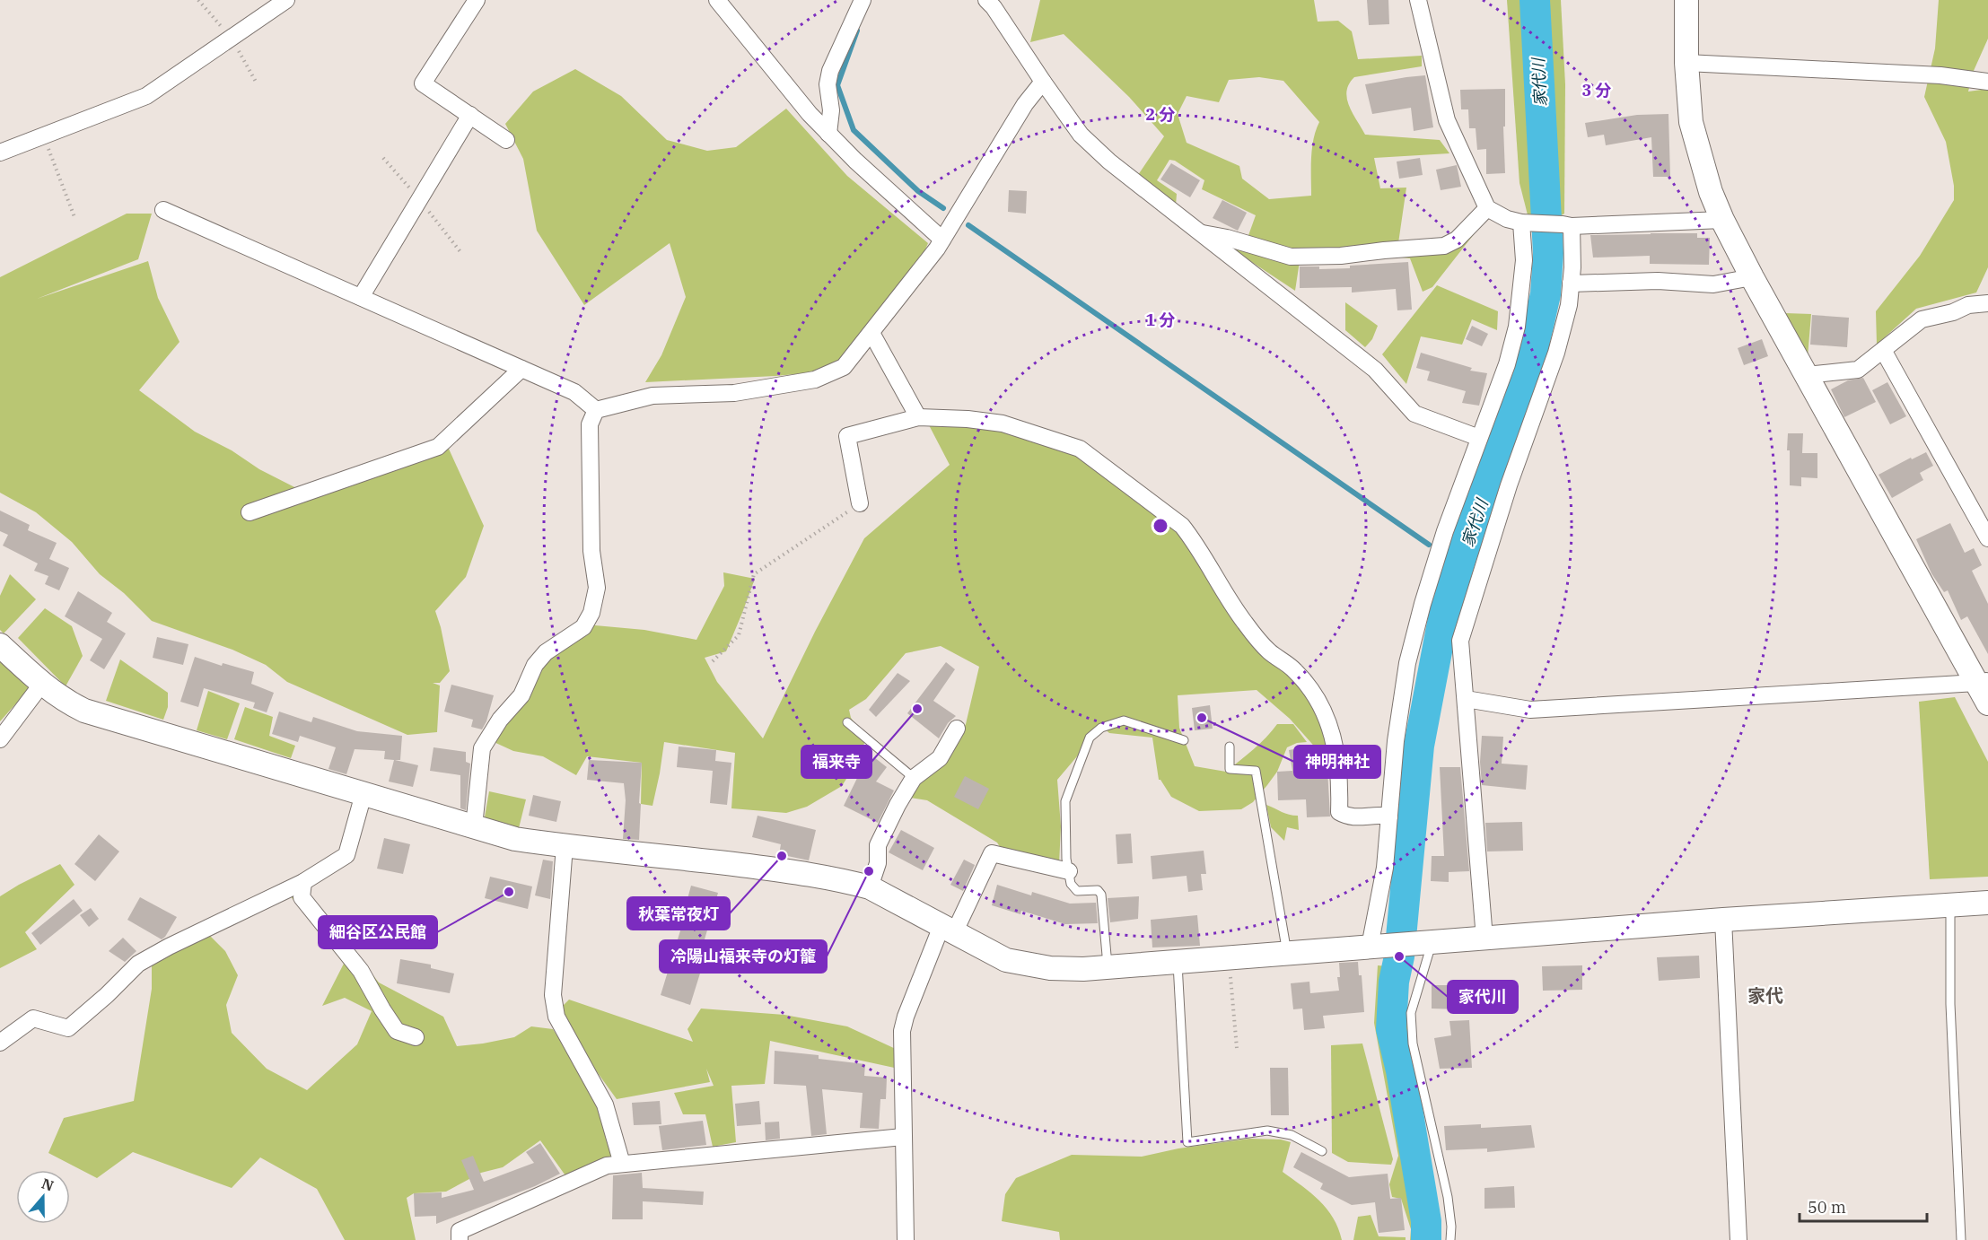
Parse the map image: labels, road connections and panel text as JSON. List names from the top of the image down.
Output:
{
  "districts": ["家代"],
  "water": ["家代川"],
  "places": [
    "福来寺",
    "神明神社",
    "秋葉常夜灯",
    "冷陽山福来寺の灯籠",
    "細谷区公民館",
    "家代川"
  ],
  "scale_bar": "50 m",
  "north": "top",
  "rings": ["3 分", "2 分", "1 分"]
}
